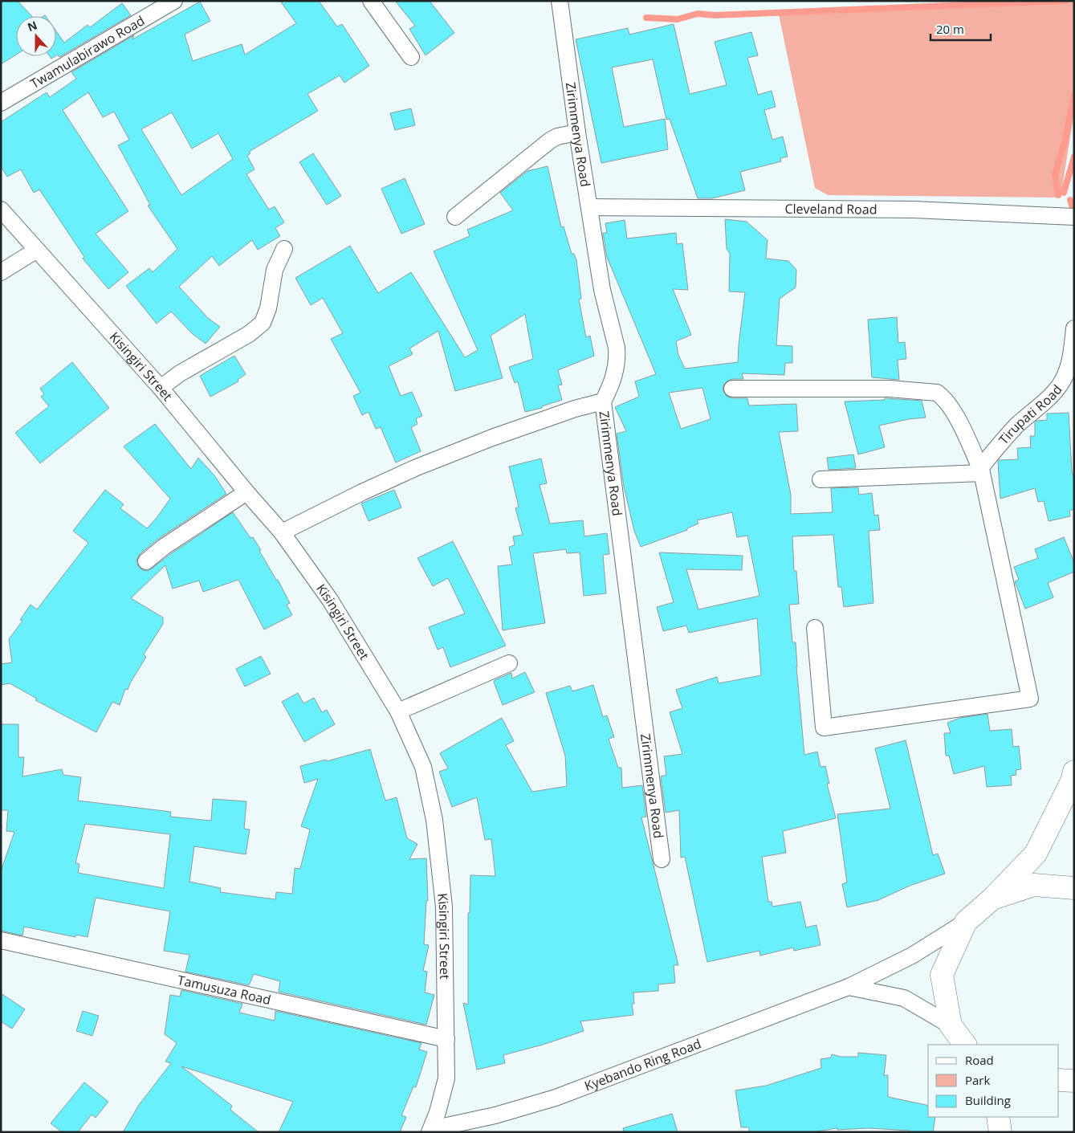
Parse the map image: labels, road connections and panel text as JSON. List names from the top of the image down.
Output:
{
  "streets": {
    "street": [
      "Twamulabirawo Road",
      "Zirimmenya Road",
      "Cleveland Road",
      "Kisingiri Street",
      "Tirupati Road",
      "Tamusuza Road",
      "Kyebando Ring Road"
    ]
  },
  "crossings": [
    ["Zirimmenya Road", "Cleveland Road"],
    ["Kisingiri Street", "Tamusuza Road"],
    ["Kisingiri Street", "Kyebando Ring Road"]
  ],
  "legend": ["Road", "Park", "Building"],
  "scale_bar": "20 m",
  "north": "top"
}
